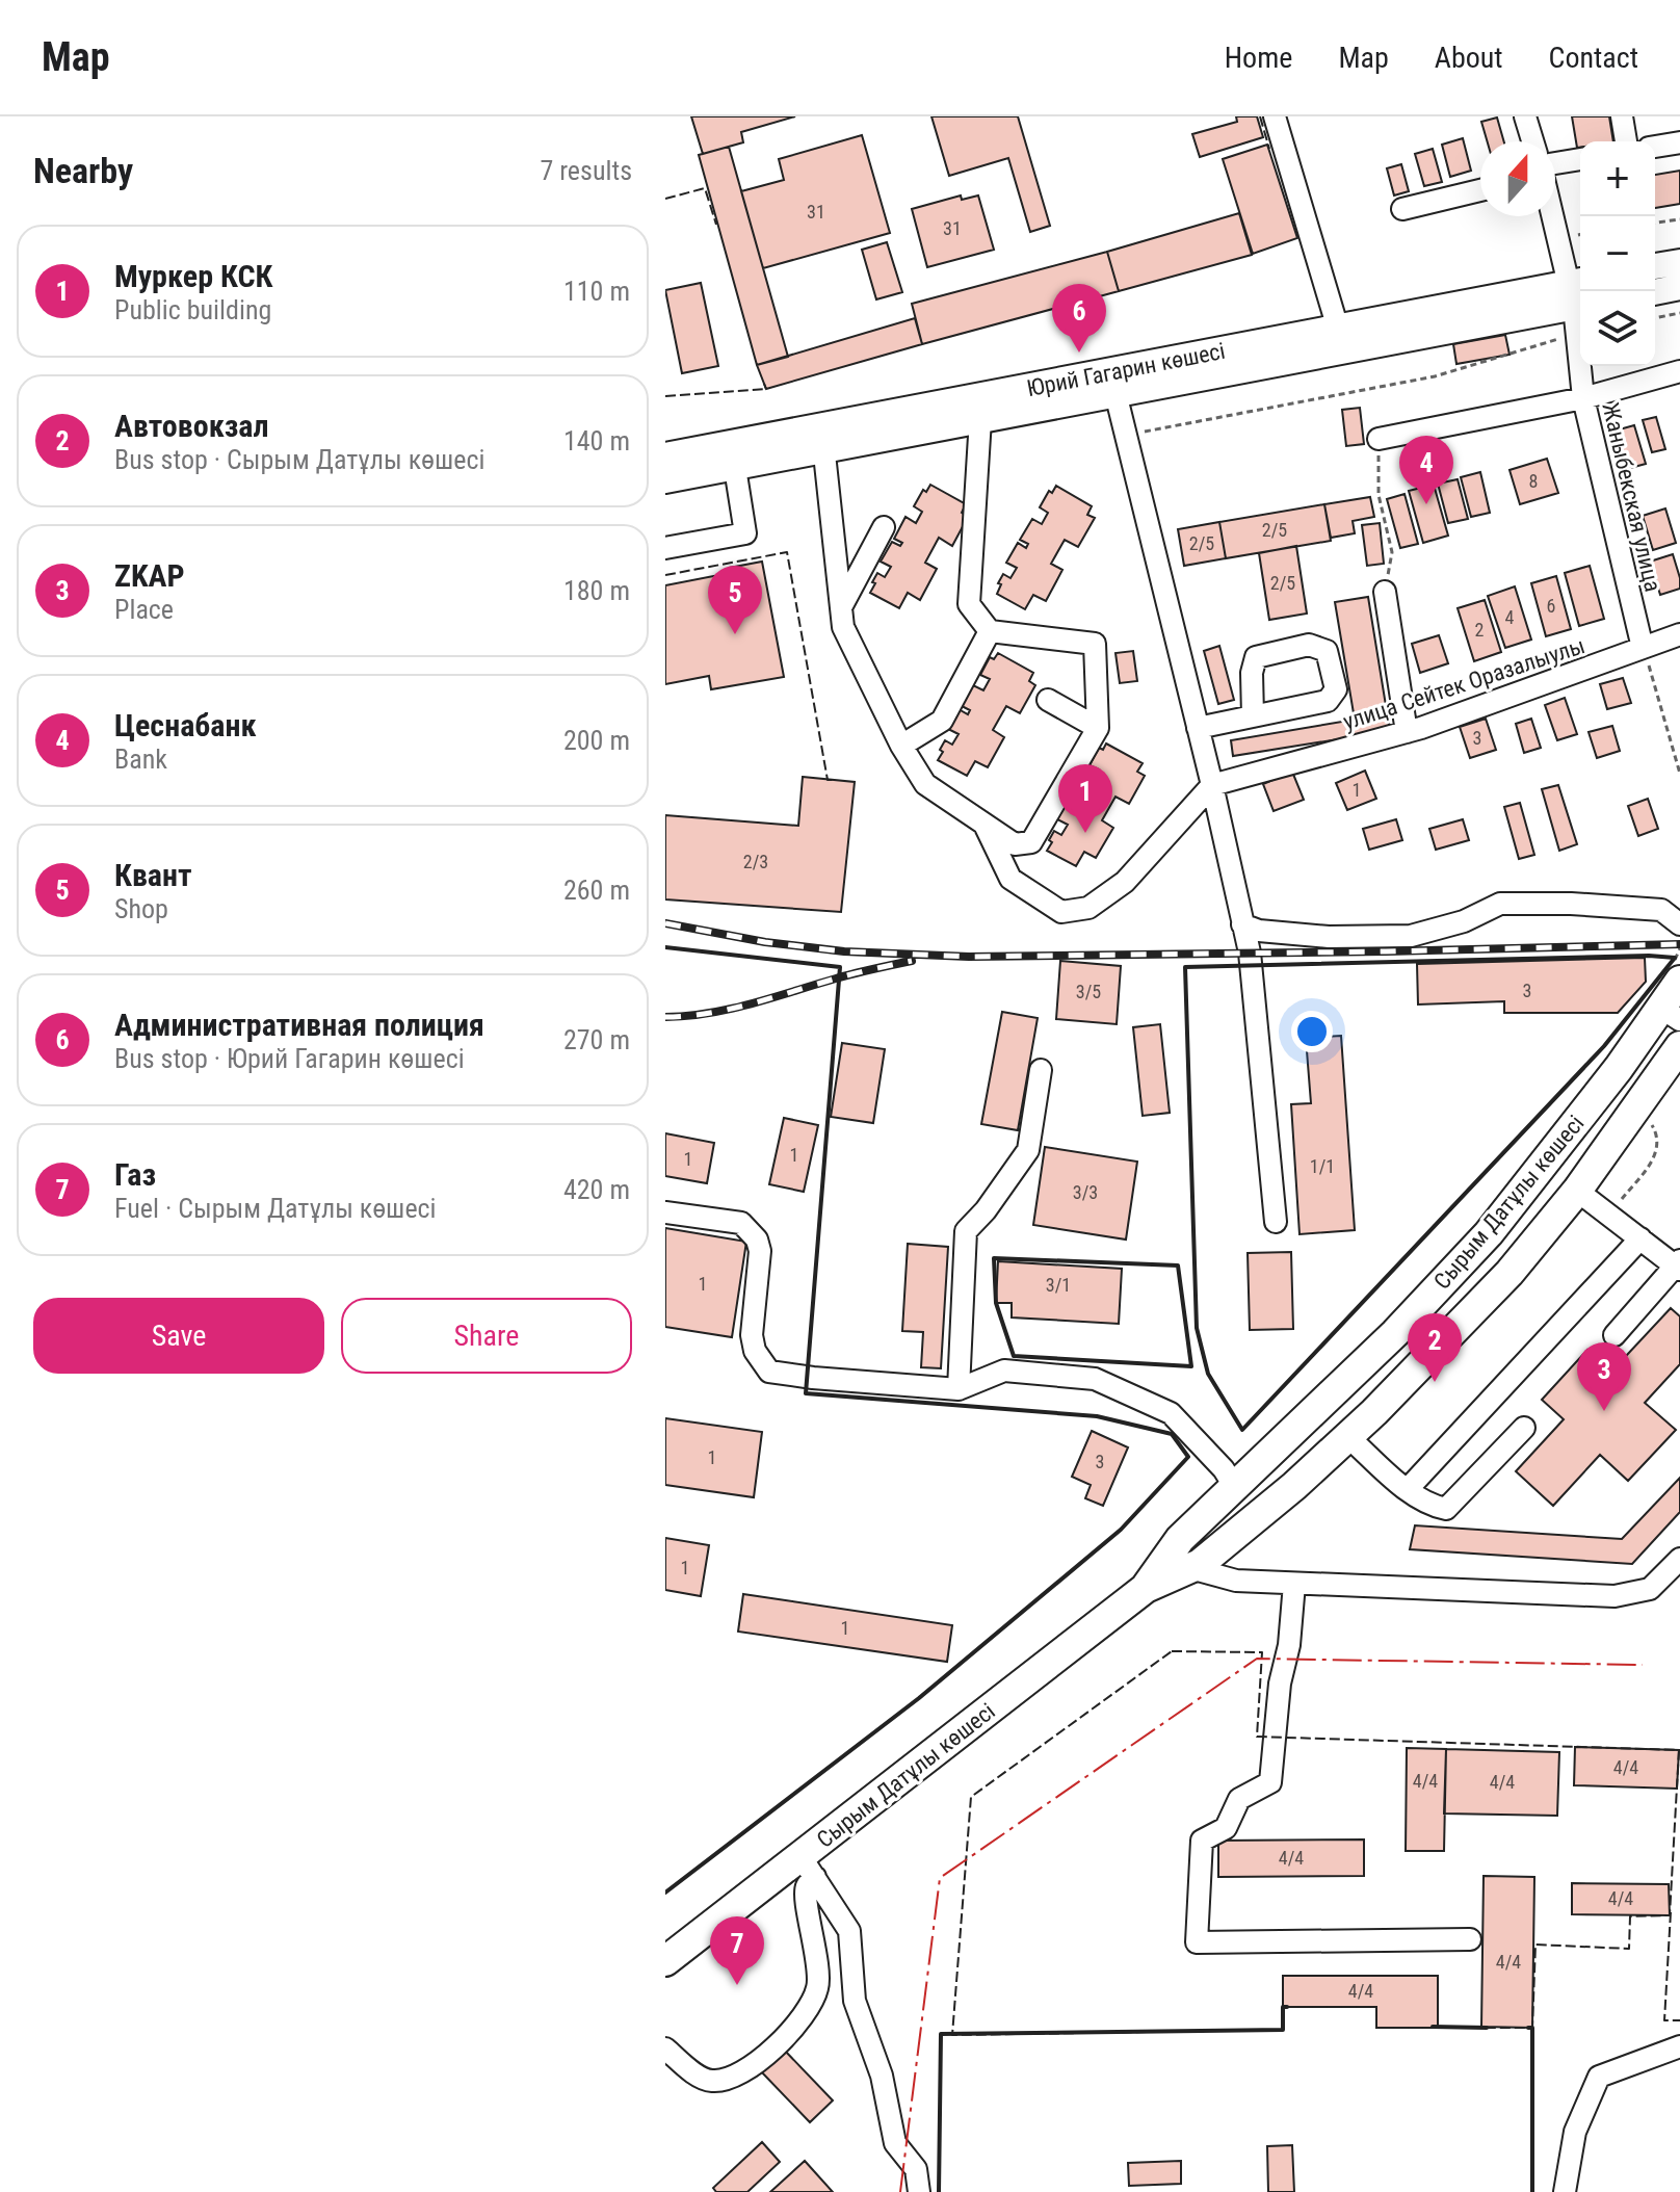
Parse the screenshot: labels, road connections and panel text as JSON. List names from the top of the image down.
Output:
{
  "streets": {
    "highway": ["Сырым Датұлы көшесі"],
    "main road": ["Юрий Гагарин көшесі"],
    "street": ["Жаныбекская улица", "улица Сейтек Оразалыулы"]
  },
  "crossings": [
    ["Юрий Гагарин көшесі", "Жаныбекская улица"],
    ["Жаныбекская улица", "улица Сейтек Оразалыулы"]
  ],
  "house_numbers": [
    "31",
    "31",
    "8",
    "2/5",
    "2/5",
    "2/5",
    "6",
    "4",
    "2",
    "3",
    "1",
    "2/3",
    "3",
    "3/5",
    "1",
    "1",
    "1/1",
    "3/3",
    "1",
    "3/1",
    "1",
    "3",
    "1",
    "1",
    "4/4",
    "4/4",
    "4/4",
    "4/4",
    "4/4",
    "4/4",
    "4/4"
  ],
  "north": "top",
  "page": {
    "header": "Map",
    "nav": [
      "Home",
      "Map",
      "About",
      "Contact"
    ],
    "heading": ["Nearby", "7 results"],
    "map_buttons": ["+", "−"],
    "list": [
      {
        "mark": "1",
        "name": "Муркер КСК",
        "note": "Public building",
        "value": "110 m"
      },
      {
        "mark": "2",
        "name": "Автовокзал",
        "note": "Bus stop · Сырым Датұлы көшесі",
        "value": "140 m"
      },
      {
        "mark": "3",
        "name": "ZKAP",
        "note": "Place",
        "value": "180 m"
      },
      {
        "mark": "4",
        "name": "Цеснабанк",
        "note": "Bank",
        "value": "200 m"
      },
      {
        "mark": "5",
        "name": "Квант",
        "note": "Shop",
        "value": "260 m"
      },
      {
        "mark": "6",
        "name": "Административная полиция",
        "note": "Bus stop · Юрий Гагарин көшесі",
        "value": "270 m"
      },
      {
        "mark": "7",
        "name": "Газ",
        "note": "Fuel · Сырым Датұлы көшесі",
        "value": "420 m"
      }
    ],
    "pins": [
      "6",
      "4",
      "5",
      "1",
      "2",
      "3",
      "7"
    ],
    "buttons": ["Save", "Share"]
  }
}
